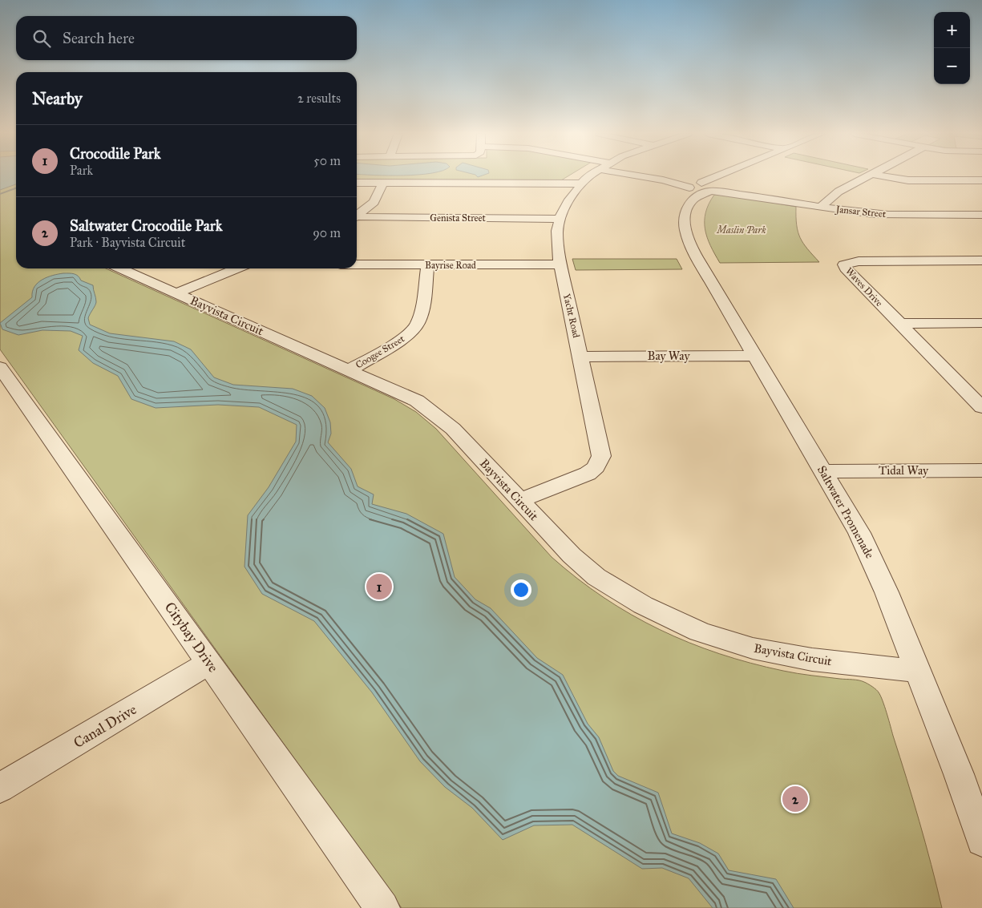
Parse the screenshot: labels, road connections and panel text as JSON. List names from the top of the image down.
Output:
{
  "streets": {
    "street": [
      "Jansar Street",
      "Genista Street",
      "Bayrise Road",
      "Waves Drive",
      "Bayvista Circuit",
      "Yacht Road",
      "Coogee Street",
      "Bay Way",
      "Tidal Way",
      "Saltwater Promenade",
      "Citybay Drive",
      "Canal Drive"
    ]
  },
  "crossings": [
    ["Jansar Street", "Saltwater Promenade"],
    ["Genista Street", "Yacht Road"],
    ["Bayrise Road", "Yacht Road"],
    ["Bayrise Road", "Coogee Street"],
    ["Bayvista Circuit", "Yacht Road"],
    ["Bayvista Circuit", "Coogee Street"],
    ["Bayvista Circuit", "Saltwater Promenade"],
    ["Yacht Road", "Bay Way"],
    ["Bay Way", "Saltwater Promenade"],
    ["Tidal Way", "Saltwater Promenade"],
    ["Citybay Drive", "Canal Drive"]
  ],
  "parks": ["Maslin Park"],
  "page": {
    "map_buttons": ["+", "−"],
    "search": "Search here",
    "heading": ["Nearby", "2 results"],
    "list": [
      {
        "mark": "1",
        "name": "Crocodile Park",
        "note": "Park",
        "value": "50 m"
      },
      {
        "mark": "2",
        "name": "Saltwater Crocodile Park",
        "note": "Park · Bayvista Circuit",
        "value": "90 m"
      }
    ],
    "pins": ["1", "2"]
  }
}
